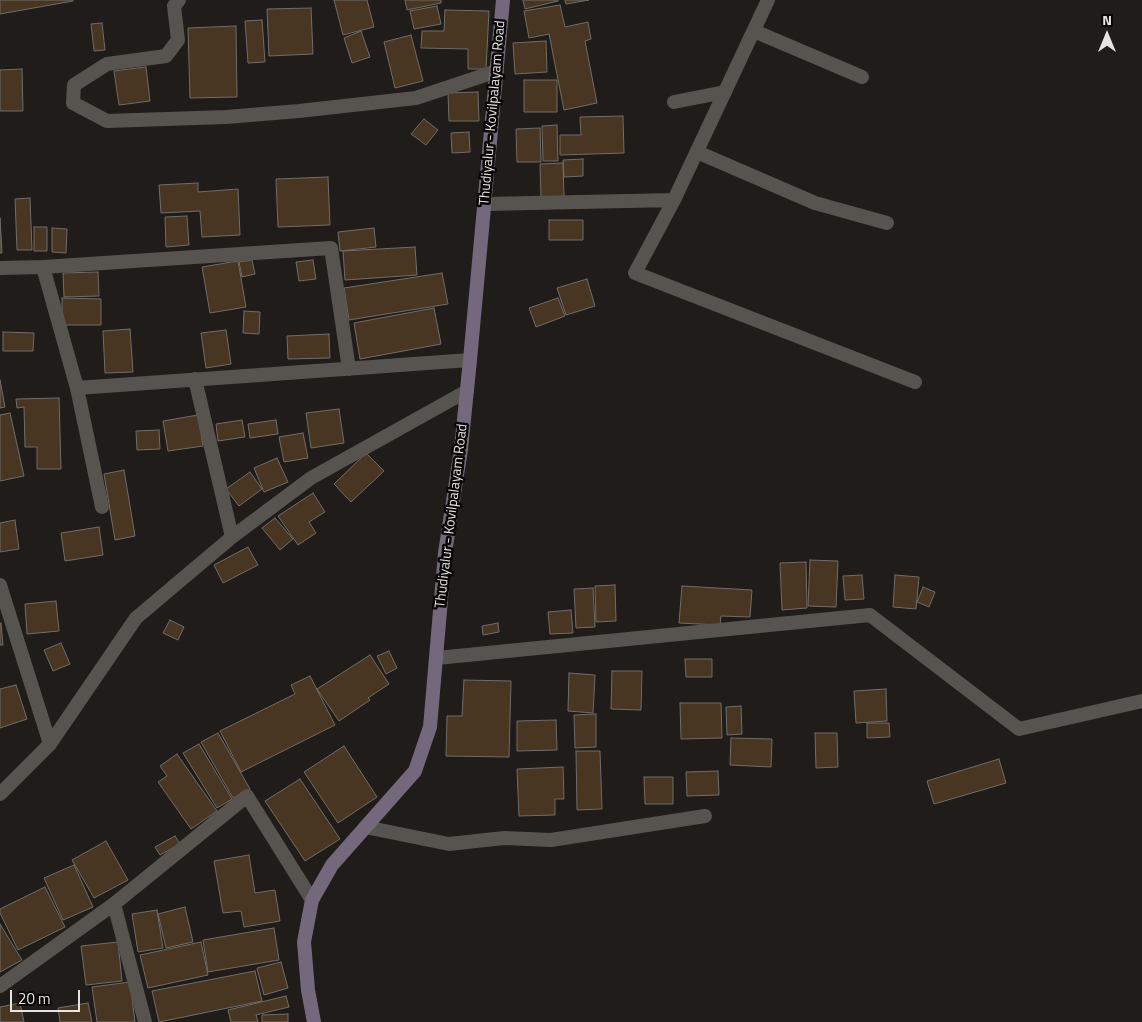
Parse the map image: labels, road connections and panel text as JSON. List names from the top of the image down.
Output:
{
  "streets": {
    "main road": ["Thudiyalur - Kovilpalayam Road"]
  },
  "scale_bar": "20 m",
  "north": "top"
}
